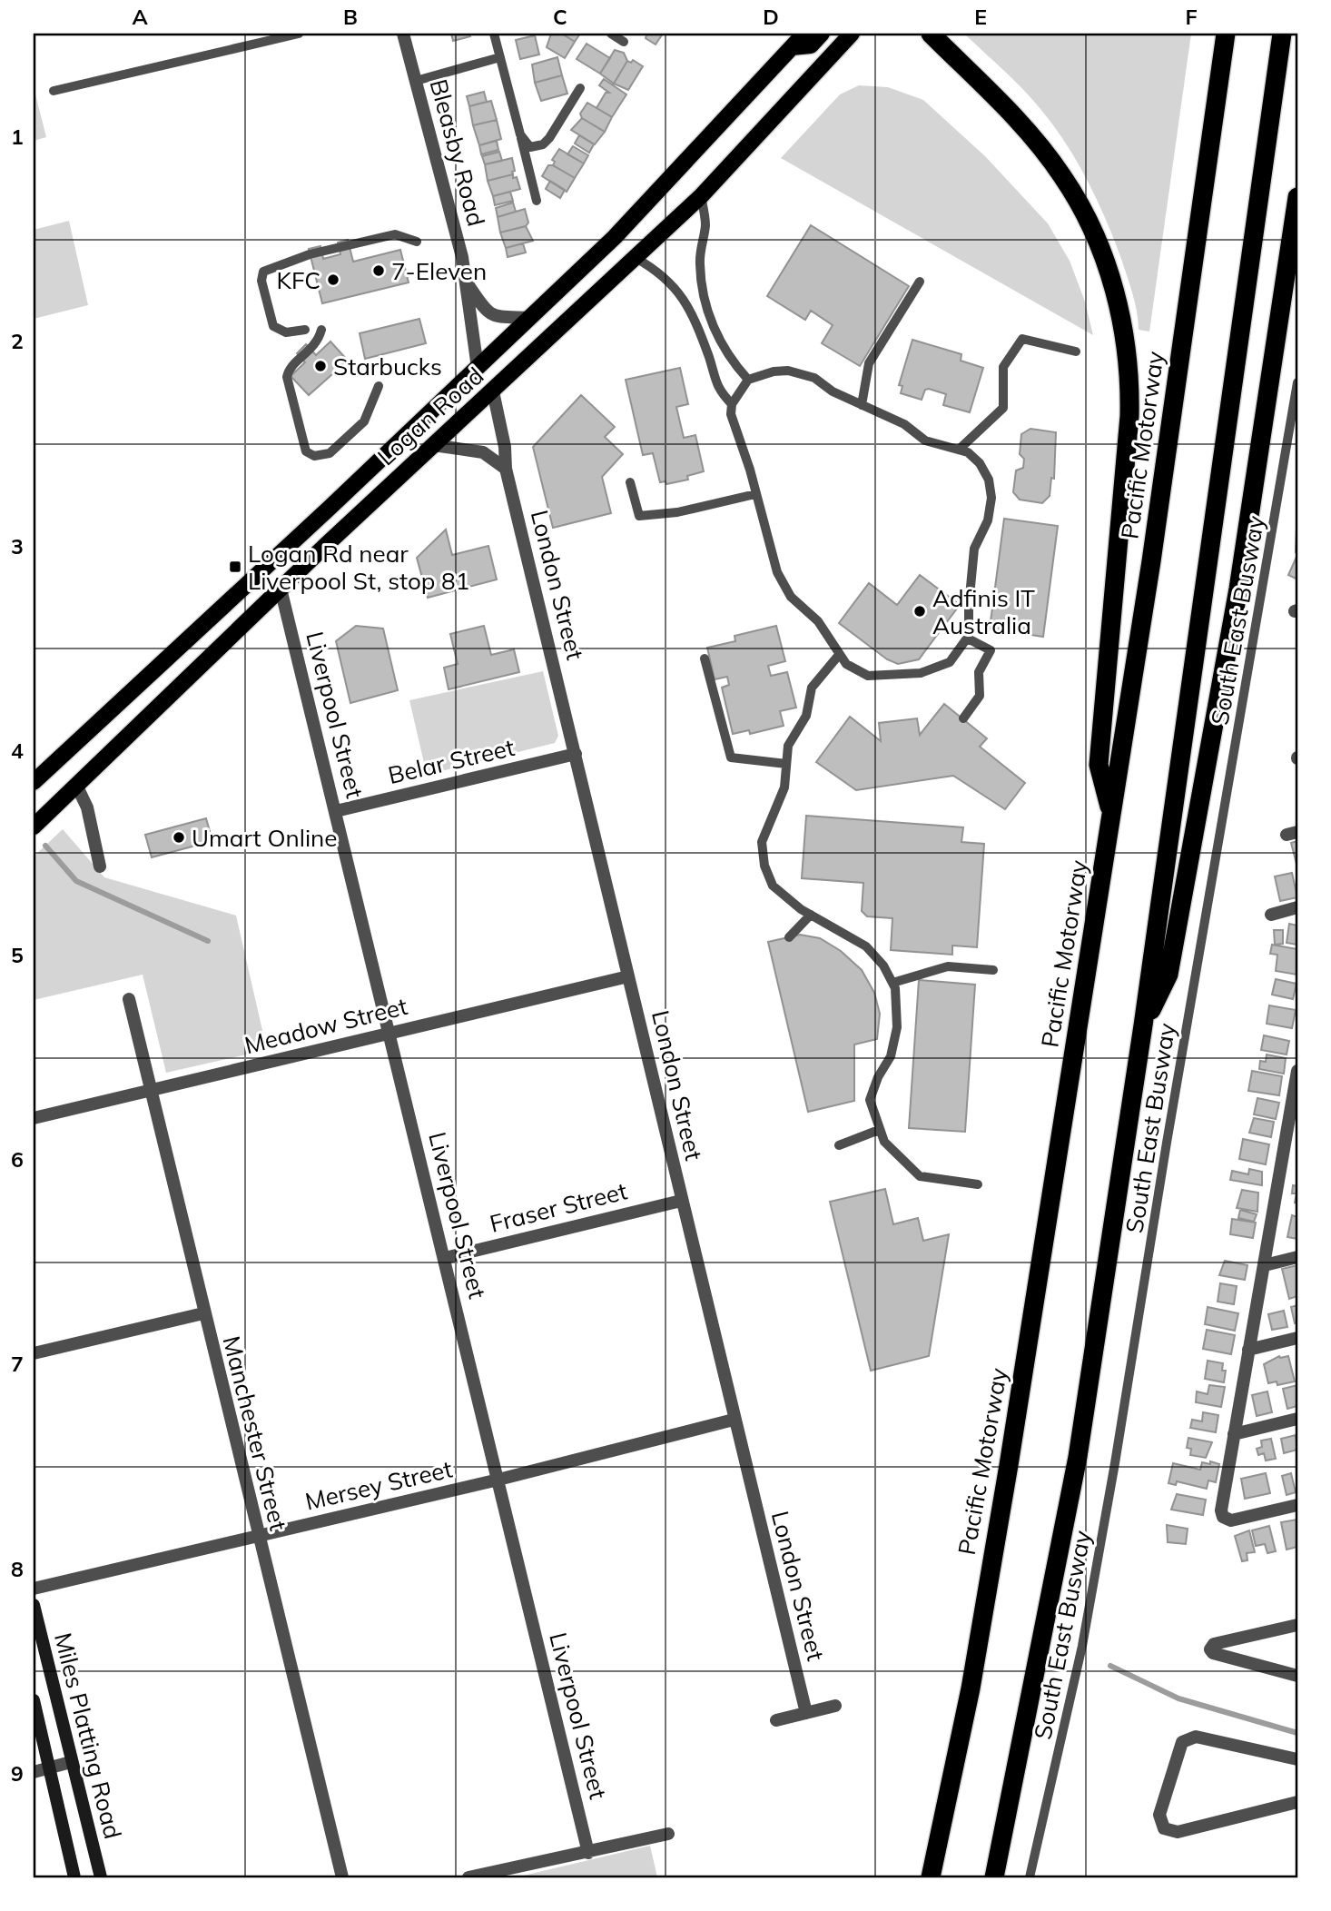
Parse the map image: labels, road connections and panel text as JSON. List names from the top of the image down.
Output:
{
  "streets": {
    "highway": ["Pacific Motorway"],
    "main road": ["Logan Road", "Miles Platting Road"],
    "street": [
      "Bleasby Road",
      "London Street",
      "Liverpool Street",
      "Belar Street",
      "Meadow Street",
      "Fraser Street",
      "Manchester Street",
      "Mersey Street"
    ],
    "lane": ["South East Busway"]
  },
  "crossings": [
    ["Bleasby Road", "Logan Road"],
    ["Logan Road", "London Street"],
    ["Logan Road", "Liverpool Street"],
    ["London Street", "Belar Street"],
    ["London Street", "Meadow Street"],
    ["London Street", "Fraser Street"],
    ["London Street", "Mersey Street"],
    ["Liverpool Street", "Belar Street"],
    ["Liverpool Street", "Meadow Street"],
    ["Liverpool Street", "Fraser Street"],
    ["Liverpool Street", "Mersey Street"],
    ["Meadow Street", "Manchester Street"],
    ["Manchester Street", "Mersey Street"]
  ],
  "places": {
    "other": [
      "7-Eleven",
      "KFC",
      "Starbucks",
      "Adfinis IT Australia",
      "Umart Online"
    ],
    "transit": ["Logan Rd near Liverpool St, stop 81"]
  },
  "grid": {
    "columns": [
      "A",
      "B",
      "C",
      "D",
      "E",
      "F"
    ],
    "rows": [
      "1",
      "2",
      "3",
      "4",
      "5",
      "6",
      "7",
      "8",
      "9"
    ]
  }
}
